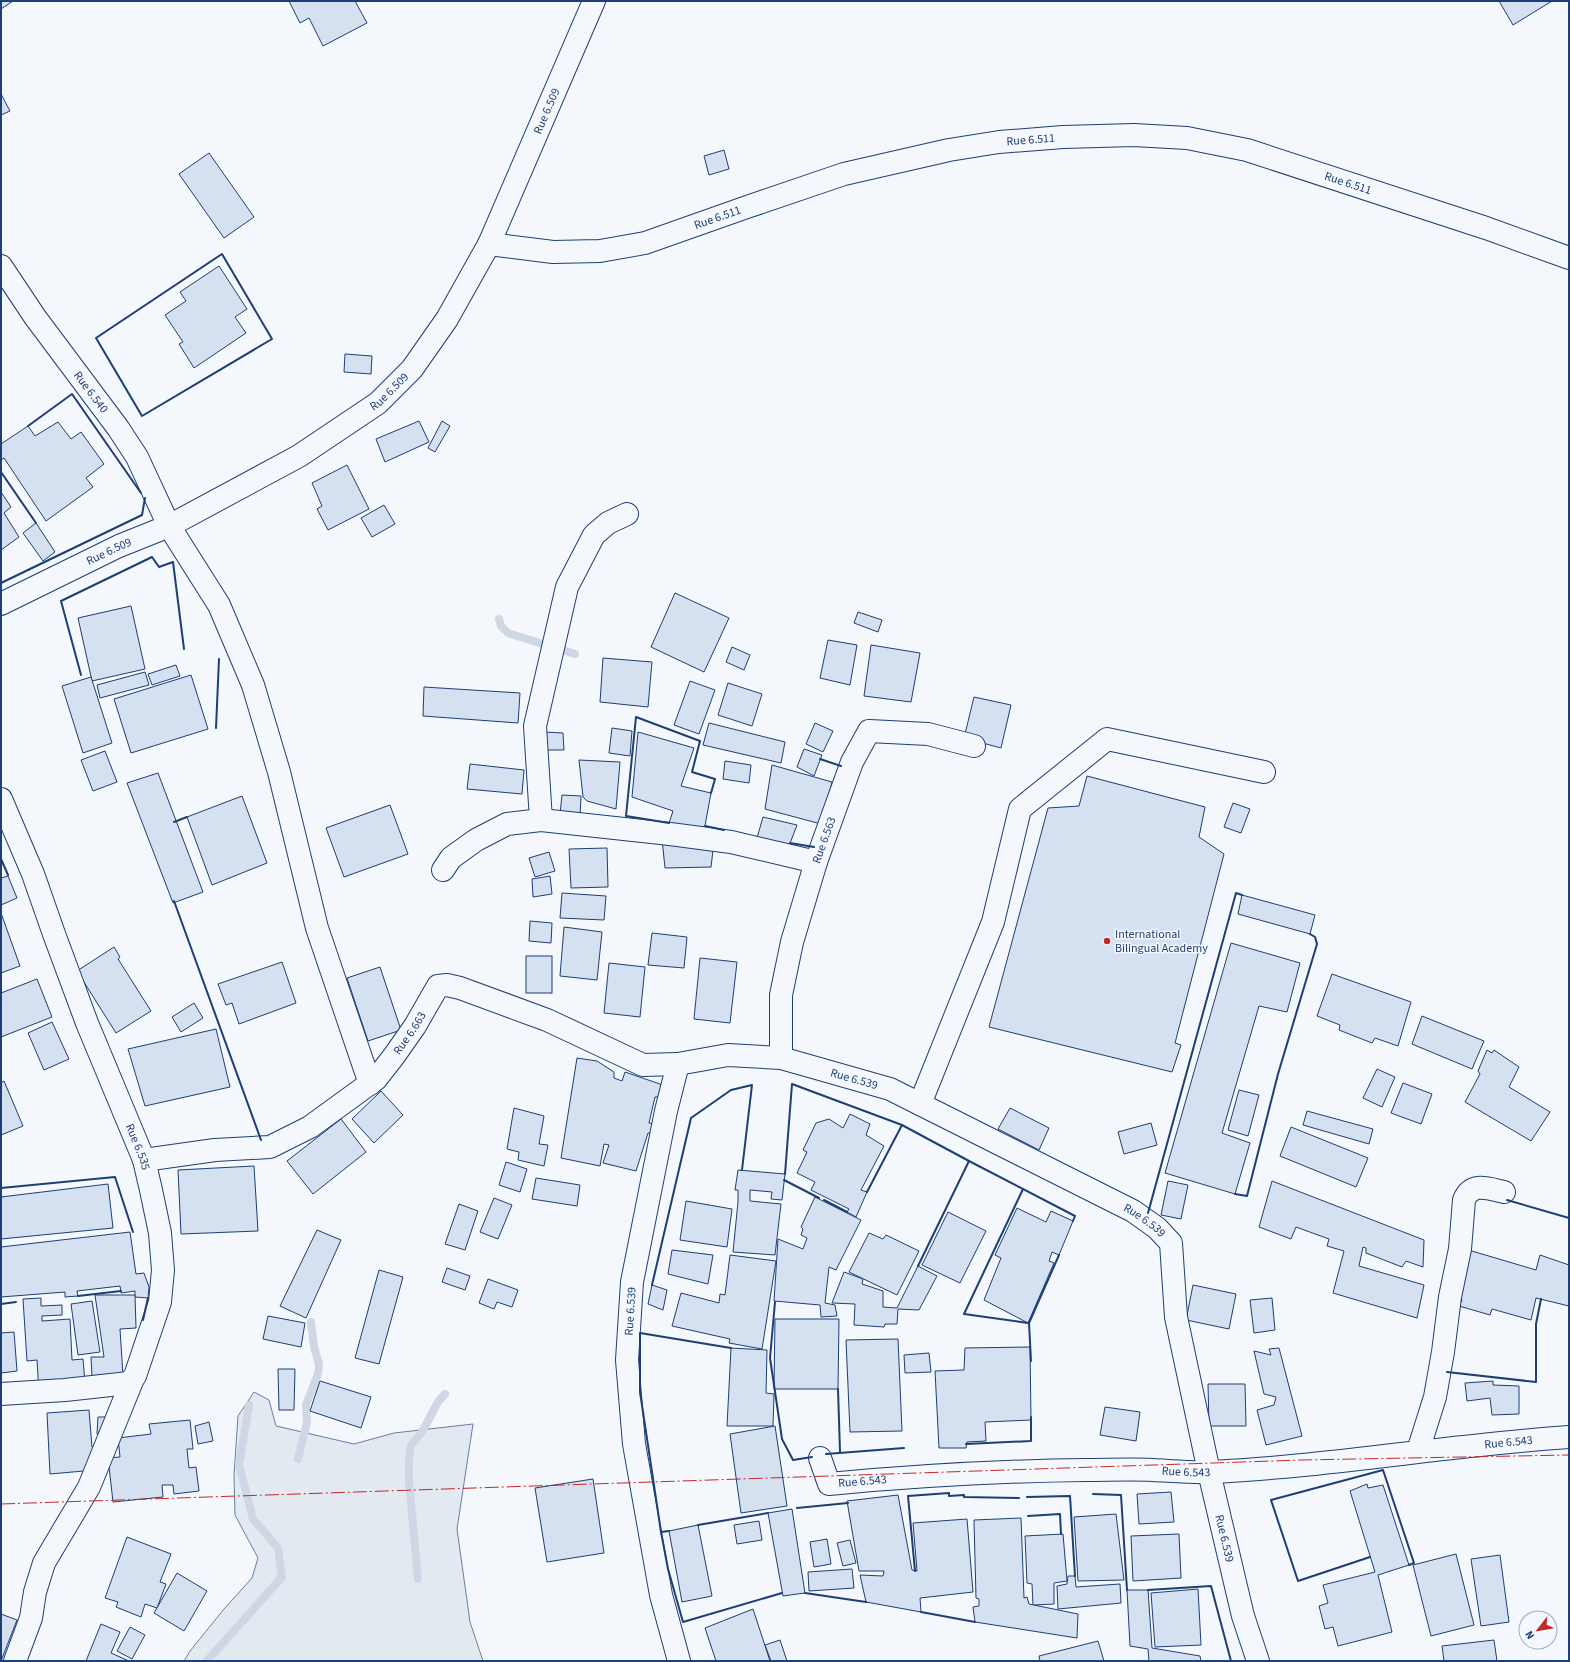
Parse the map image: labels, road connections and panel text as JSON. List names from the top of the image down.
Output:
{
  "streets": {
    "street": [
      "Rue 6.509",
      "Rue 6.511",
      "Rue 6.540",
      "Rue 6.563",
      "Rue 6.663",
      "Rue 6.539",
      "Rue 6.535",
      "Rue 6.543"
    ]
  },
  "crossings": [
    ["Rue 6.509", "Rue 6.511"],
    ["Rue 6.509", "Rue 6.540"],
    ["Rue 6.540", "Rue 6.663"],
    ["Rue 6.563", "Rue 6.539"],
    ["Rue 6.663", "Rue 6.539"],
    ["Rue 6.663", "Rue 6.535"],
    ["Rue 6.539", "Rue 6.543"]
  ],
  "places": ["International Bilingual Academy"],
  "north": "bottom left"
}
